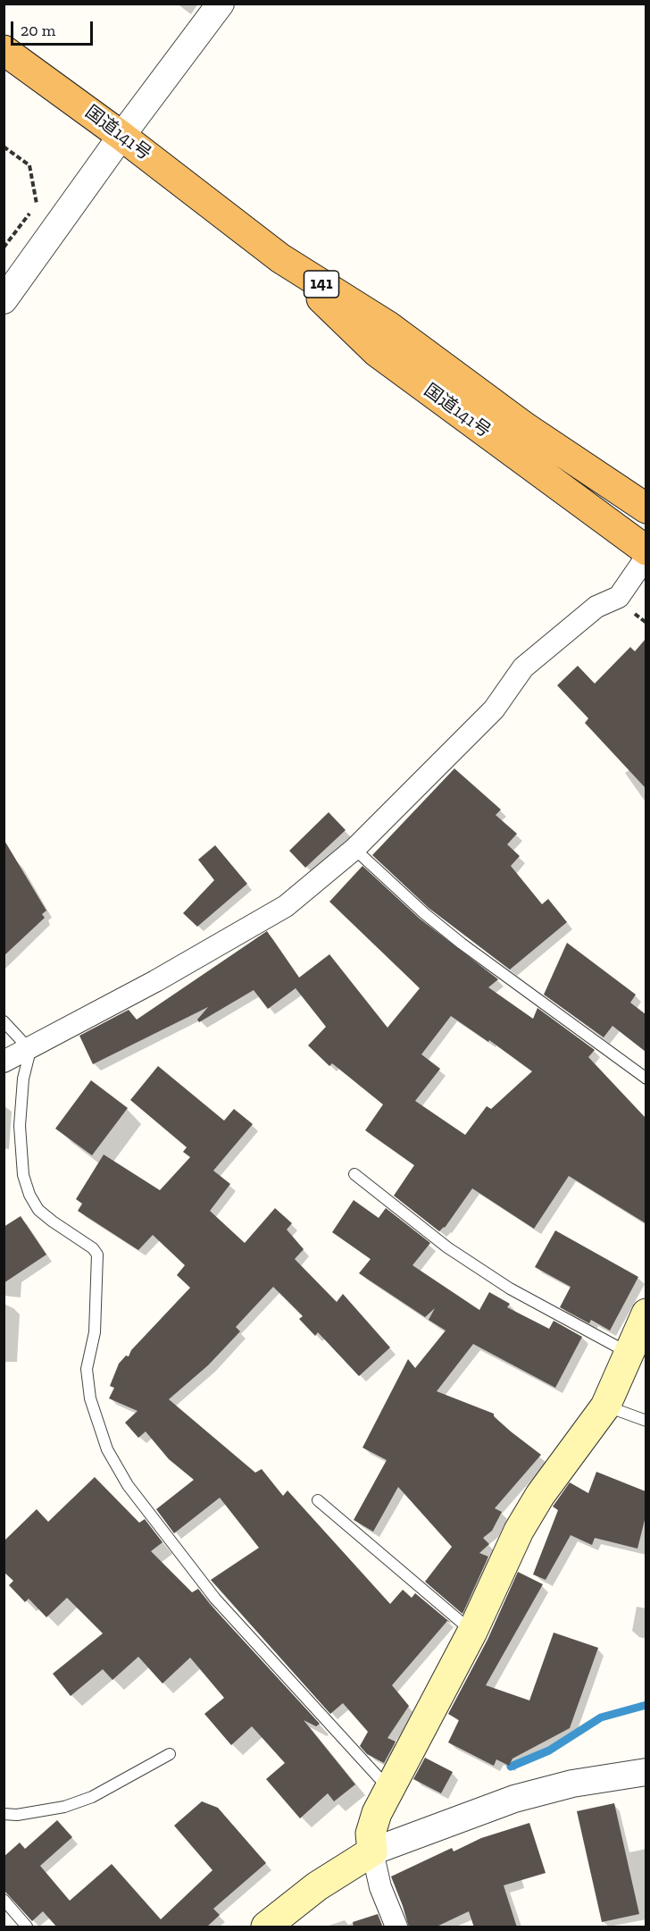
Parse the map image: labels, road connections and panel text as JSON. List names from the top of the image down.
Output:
{
  "streets": {
    "highway": ["国道141号", "141"]
  },
  "scale_bar": "20 m"
}
